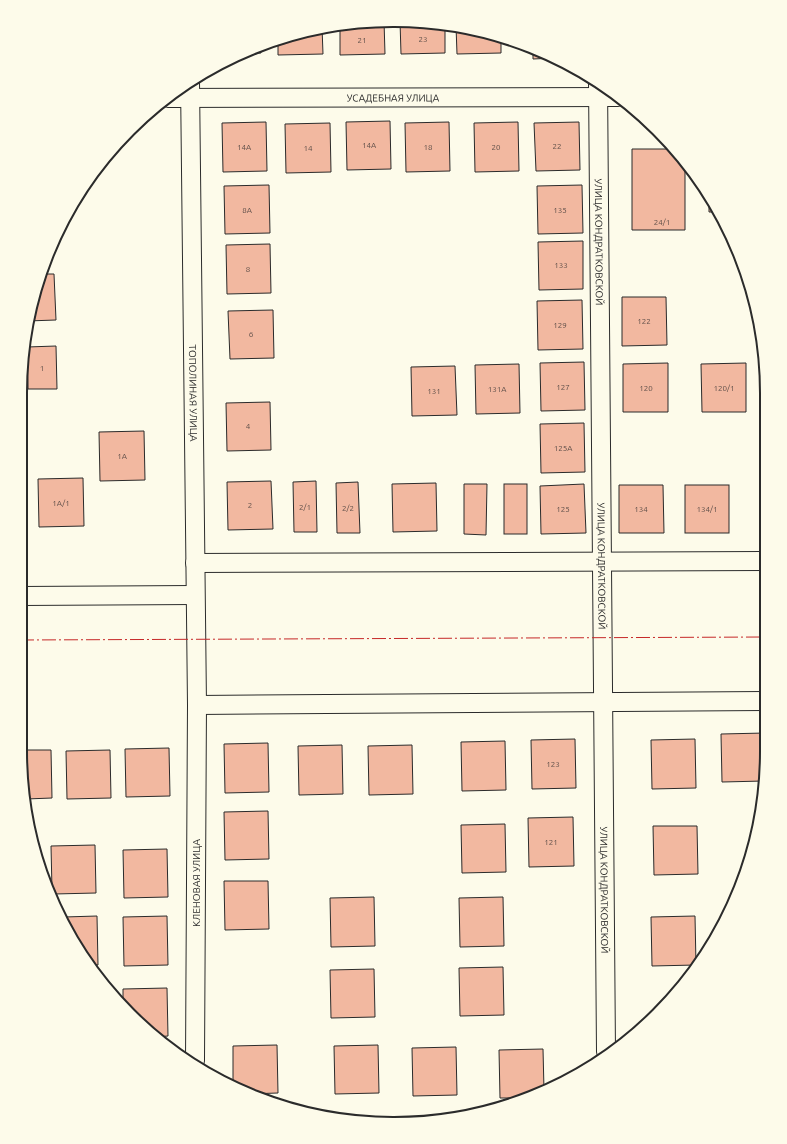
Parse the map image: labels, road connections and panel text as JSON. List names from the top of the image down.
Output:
{
  "streets": {
    "street": [
      "УСАДЕБНАЯ УЛИЦА",
      "УЛИЦА КОНДРАТКОВСКОЙ",
      "ТОПОЛИНАЯ УЛИЦА",
      "КЛЕНОВАЯ УЛИЦА"
    ]
  },
  "crossings": [
    ["УСАДЕБНАЯ УЛИЦА", "ТОПОЛИНАЯ УЛИЦА"],
    ["ТОПОЛИНАЯ УЛИЦА", "КЛЕНОВАЯ УЛИЦА"]
  ],
  "house_numbers": [
    "23",
    "21",
    "14А",
    "22",
    "14А",
    "18",
    "20",
    "14",
    "8А",
    "135",
    "24/1",
    "133",
    "8",
    "122",
    "129",
    "6",
    "1",
    "127",
    "120",
    "120/1",
    "131А",
    "131",
    "4",
    "125А",
    "1А",
    "1А/1",
    "2",
    "2/1",
    "2/2",
    "125",
    "134",
    "134/1",
    "123",
    "121"
  ]
}
